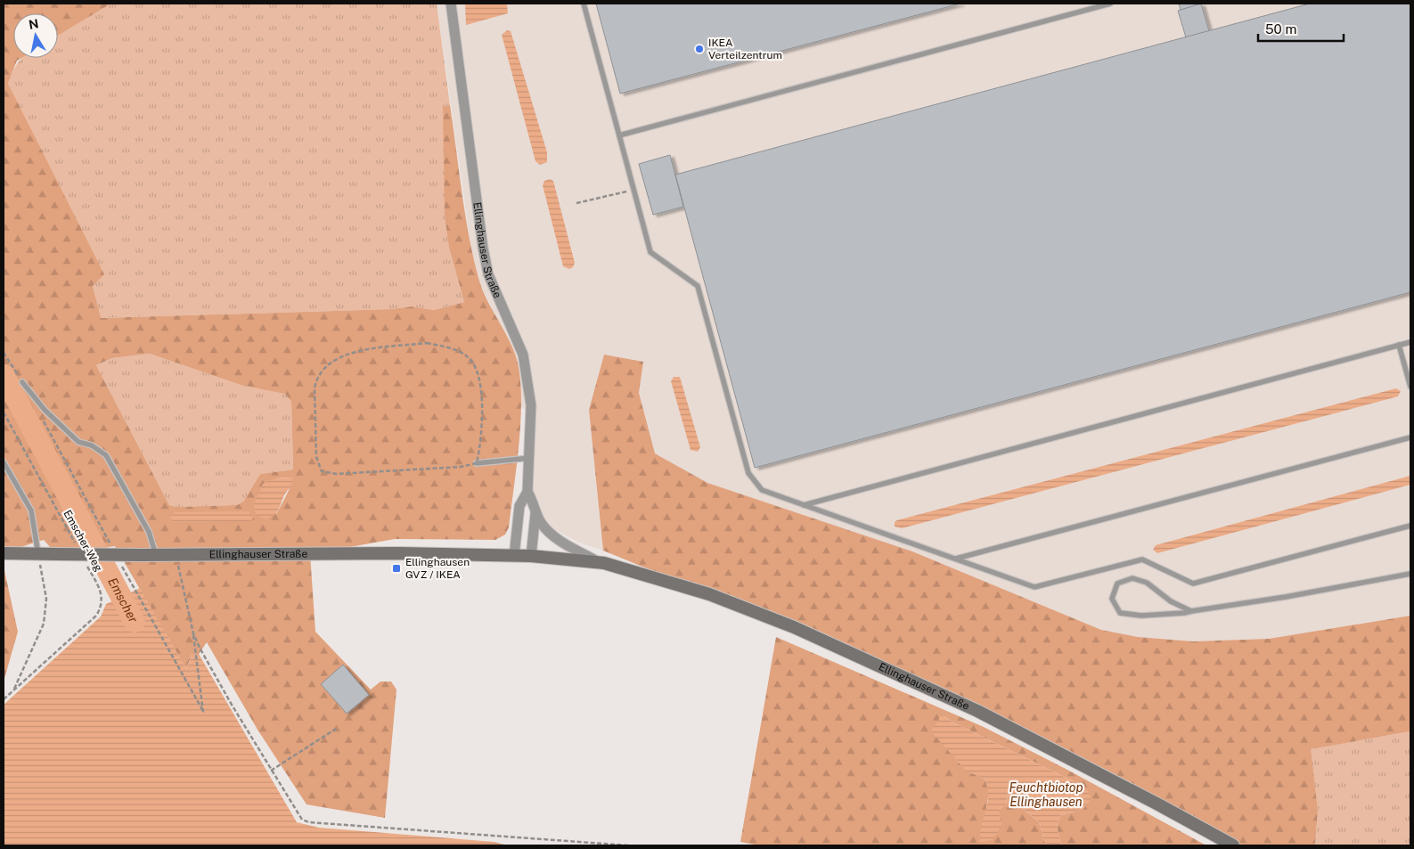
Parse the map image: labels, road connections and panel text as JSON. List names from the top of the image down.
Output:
{
  "streets": {
    "main road": ["Ellinghauser Straße"],
    "path": ["Emscher-Weg"]
  },
  "water": ["Emscher", "Feuchtbiotop Ellinghausen"],
  "places": {
    "other": ["IKEA Verteilzentrum"],
    "transit": ["Ellinghausen GVZ / IKEA"]
  },
  "scale_bar": "50 m",
  "north": "top"
}
